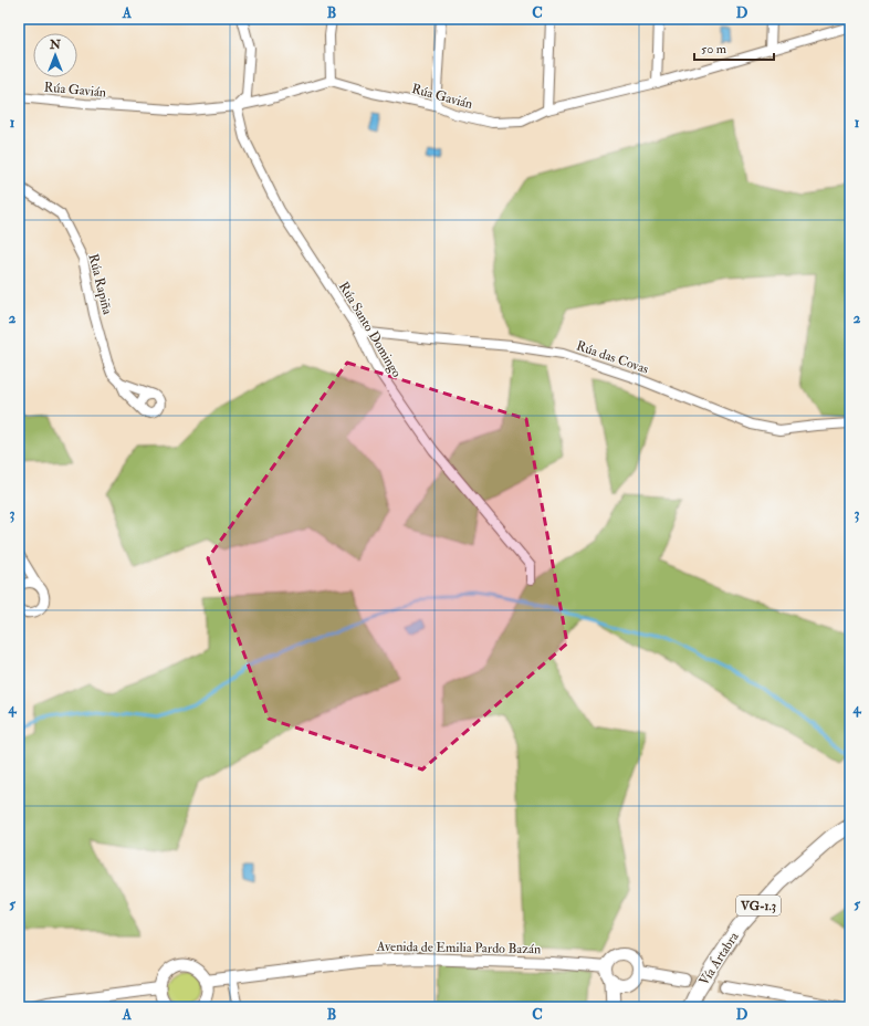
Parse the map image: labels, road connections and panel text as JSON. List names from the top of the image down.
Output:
{
  "streets": {
    "highway": ["VG-1.3", "Vía Ártabra"],
    "street": [
      "Rúa Gavián",
      "Rúa Rapiña",
      "Rúa Santo Domingo",
      "Rúa das Covas",
      "Avenida de Emilia Pardo Bazán"
    ]
  },
  "crossings": [
    ["Rúa Gavián", "Rúa Santo Domingo"],
    ["Rúa Santo Domingo", "Rúa das Covas"]
  ],
  "scale_bar": "50 m",
  "north": "top",
  "grid": {
    "columns": [
      "A",
      "B",
      "C",
      "D"
    ],
    "rows": [
      "1",
      "2",
      "3",
      "4",
      "5"
    ]
  }
}
